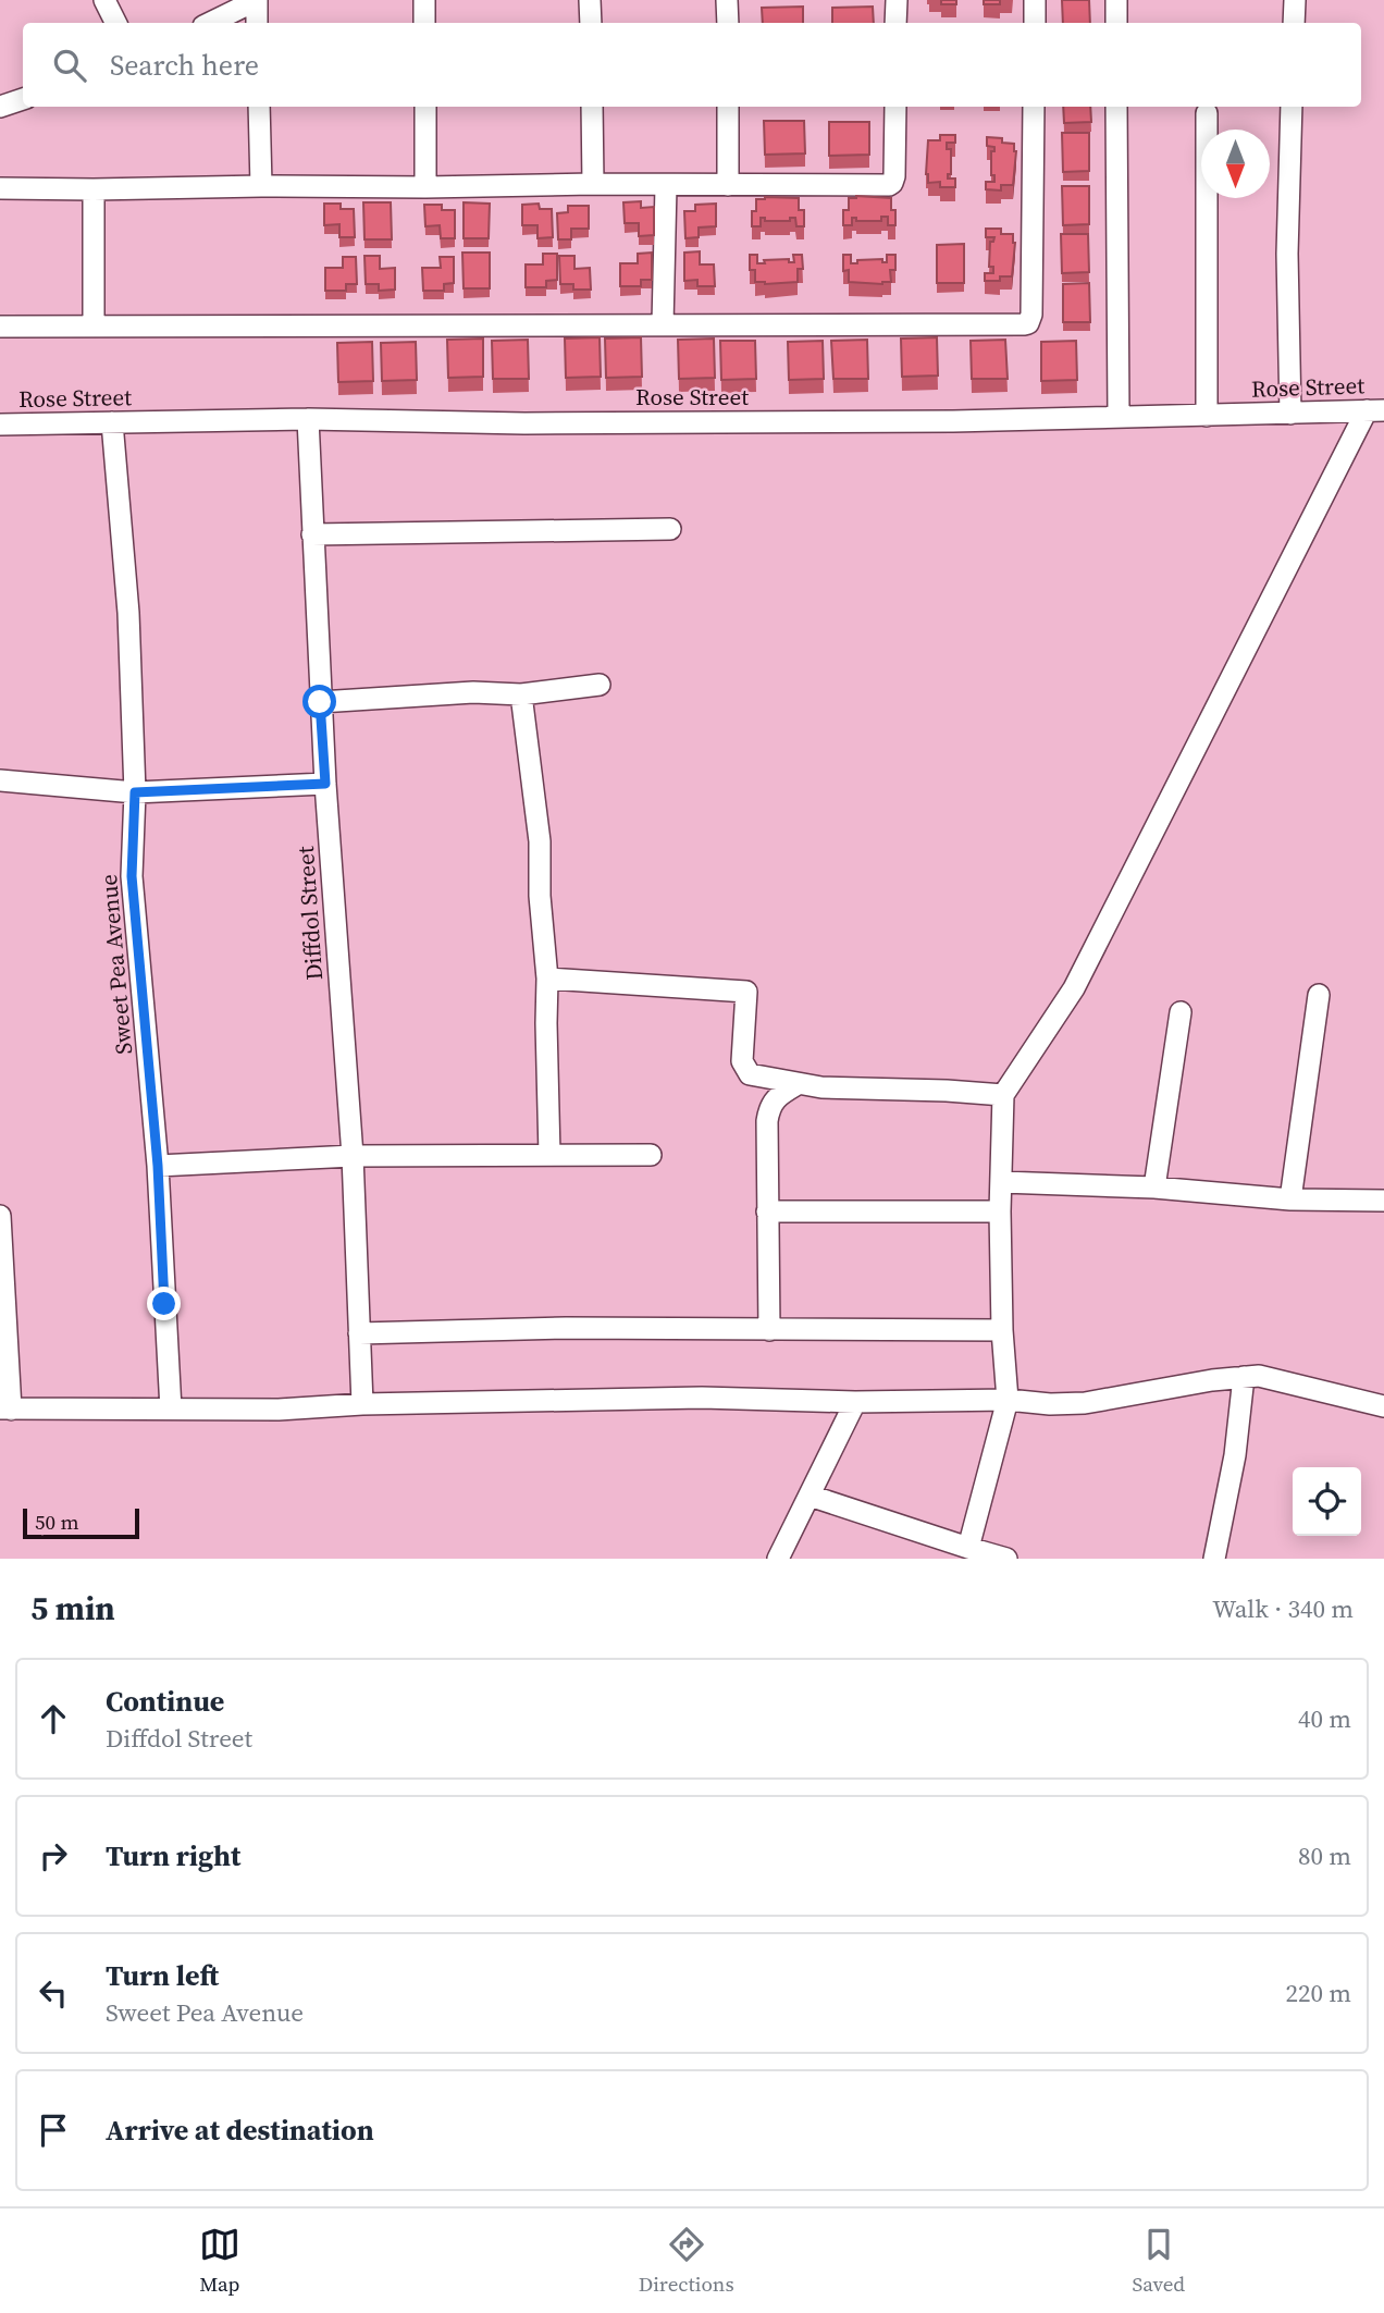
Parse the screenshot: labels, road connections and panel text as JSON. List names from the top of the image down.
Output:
{
  "streets": {
    "street": ["Rose Street", "Diffdol Street", "Sweet Pea Avenue"]
  },
  "crossings": [
    ["Rose Street", "Diffdol Street"],
    ["Rose Street", "Sweet Pea Avenue"]
  ],
  "scale_bar": "50 m",
  "north": "bottom",
  "page": {
    "search": "Search here",
    "scale": "50 m",
    "heading": ["5 min", "Walk · 340 m"],
    "list": [
      ["Continue", "Diffdol Street", "40 m"],
      ["Turn right", "80 m"],
      ["Turn left", "Sweet Pea Avenue", "220 m"],
      "Arrive at destination"
    ],
    "nav": ["Map", "Directions", "Saved"]
  }
}
